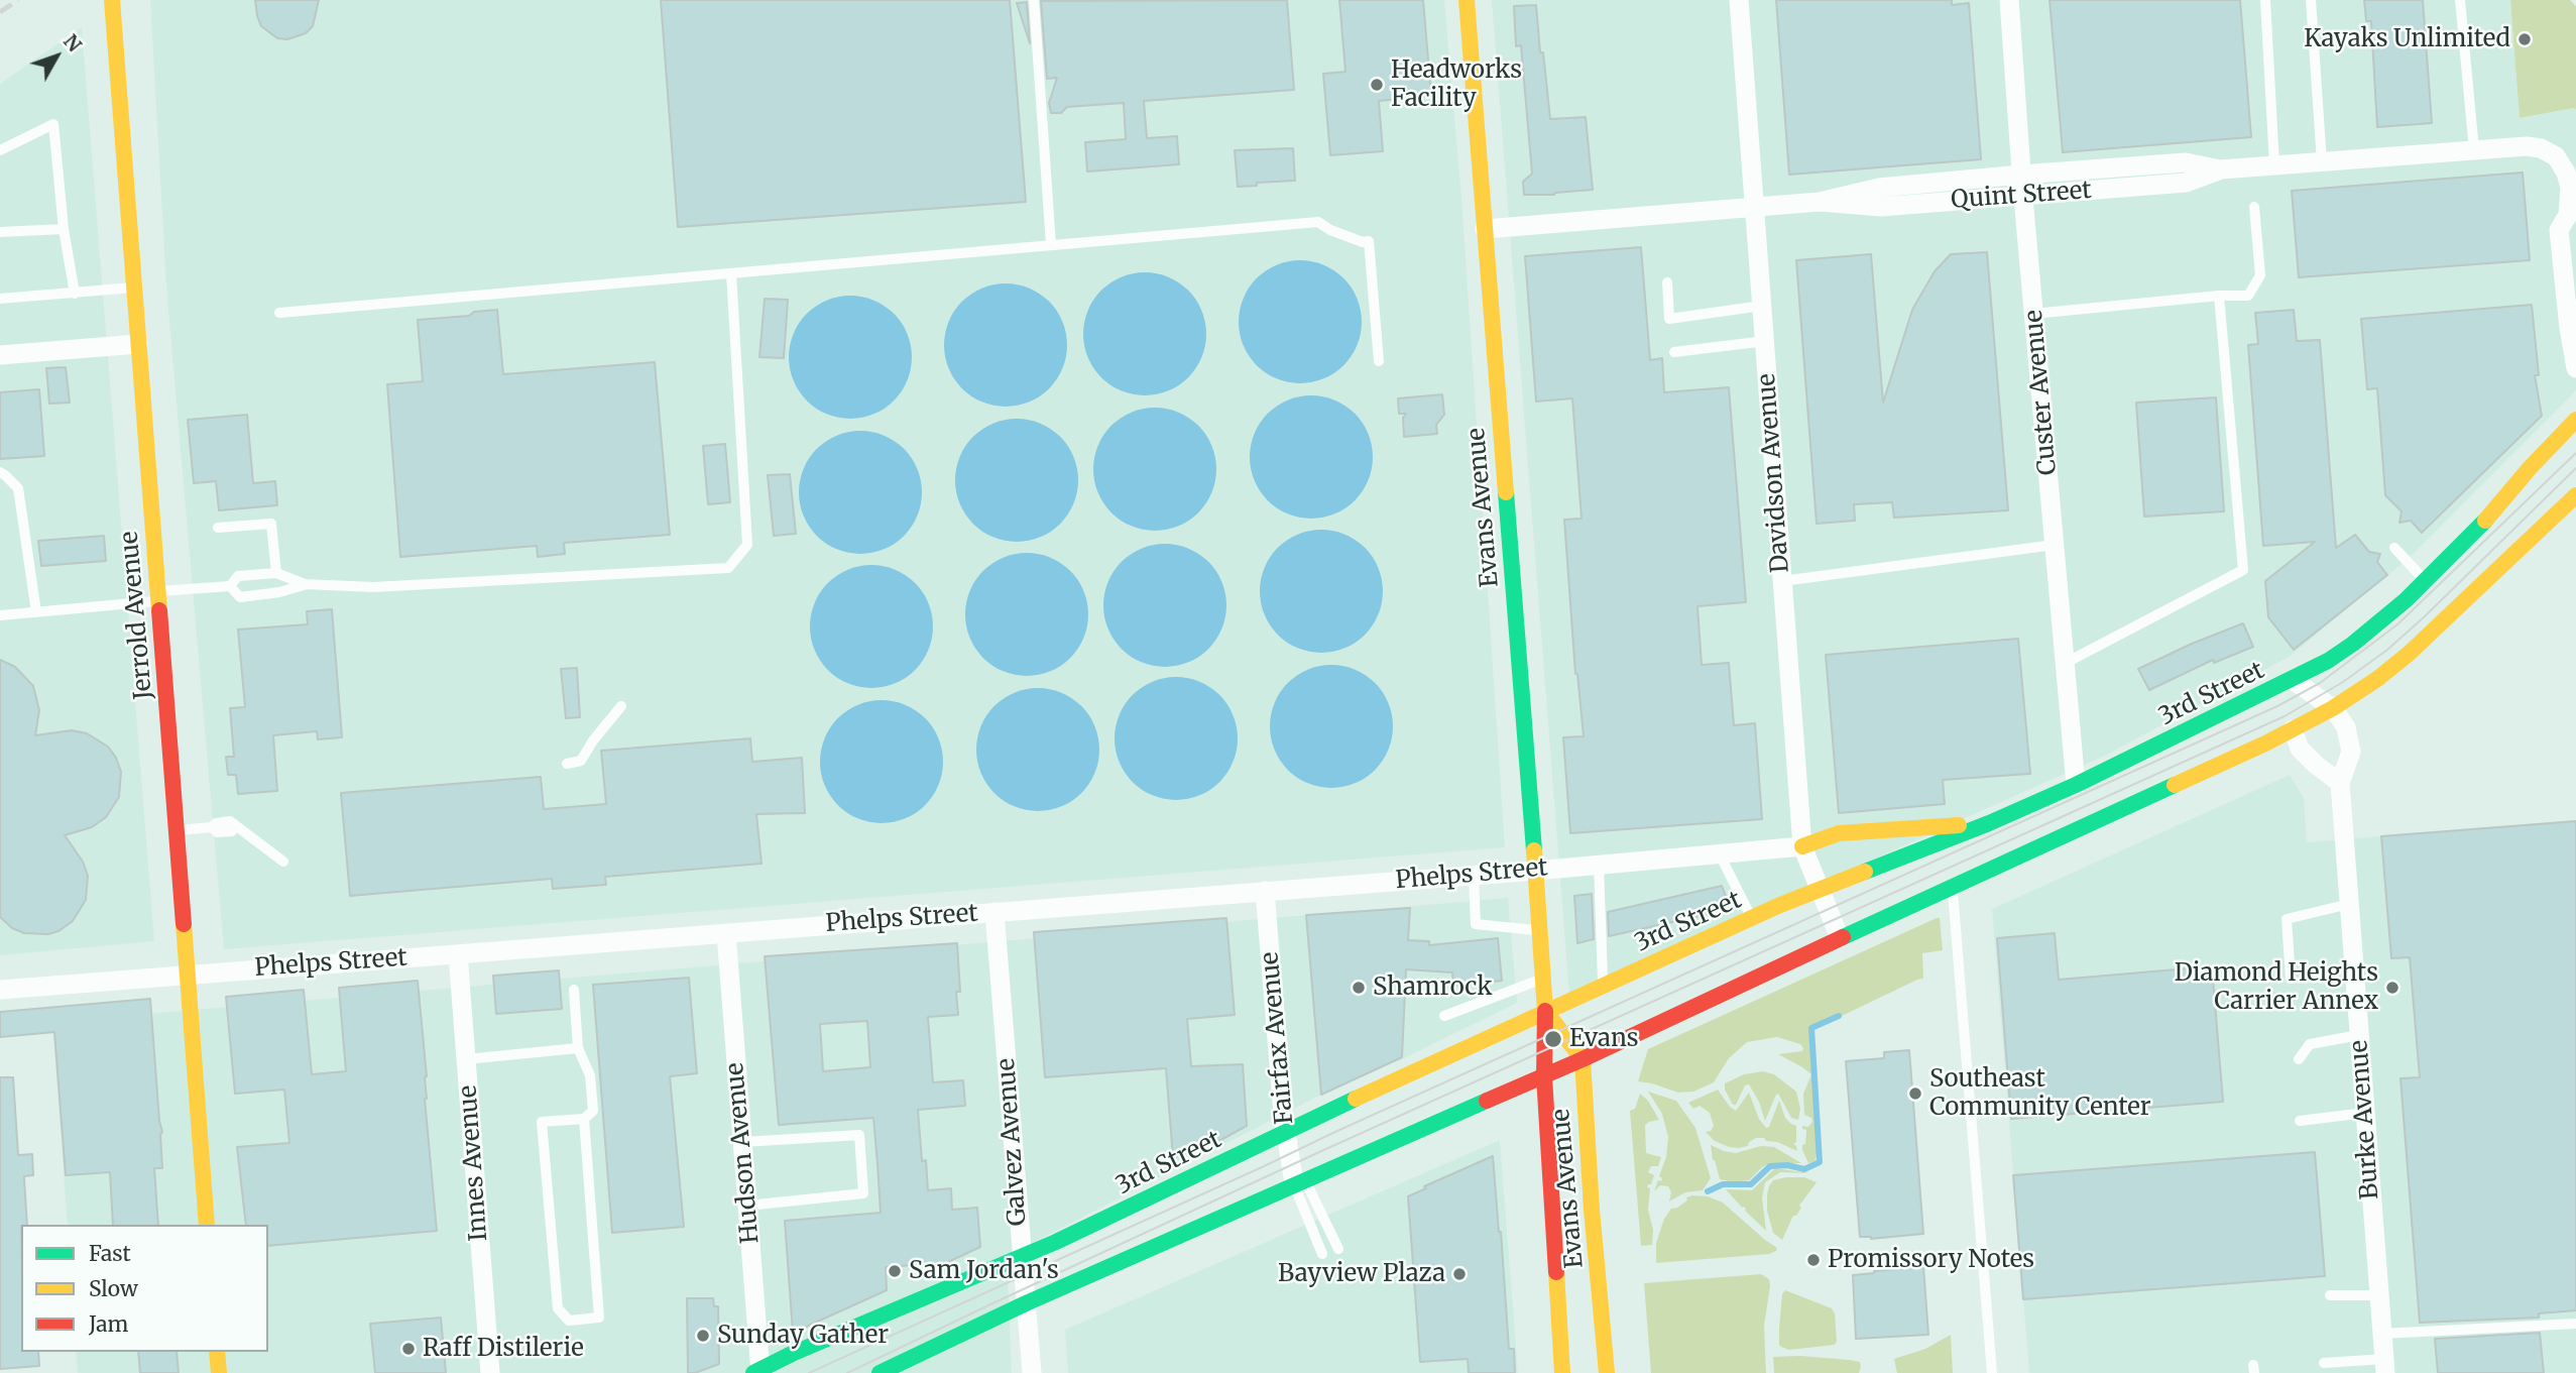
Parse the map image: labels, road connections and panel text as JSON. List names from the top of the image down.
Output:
{
  "streets": {
    "main road": ["Evans Avenue", "Jerrold Avenue", "3rd Street"],
    "street": [
      "Quint Street",
      "Custer Avenue",
      "Davidson Avenue",
      "Phelps Street",
      "Fairfax Avenue",
      "Burke Avenue",
      "Galvez Avenue",
      "Hudson Avenue",
      "Innes Avenue"
    ]
  },
  "crossings": [
    ["Quint Street", "Custer Avenue"],
    ["Quint Street", "Davidson Avenue"],
    ["Quint Street", "Evans Avenue"],
    ["Custer Avenue", "3rd Street"],
    ["Davidson Avenue", "3rd Street"],
    ["Davidson Avenue", "Phelps Street"],
    ["Evans Avenue", "3rd Street"],
    ["Evans Avenue", "Phelps Street"],
    ["Jerrold Avenue", "Phelps Street"],
    ["3rd Street", "Fairfax Avenue"],
    ["3rd Street", "Burke Avenue"],
    ["3rd Street", "Galvez Avenue"],
    ["3rd Street", "Hudson Avenue"],
    ["Phelps Street", "Fairfax Avenue"],
    ["Phelps Street", "Galvez Avenue"],
    ["Phelps Street", "Hudson Avenue"],
    ["Phelps Street", "Innes Avenue"]
  ],
  "places": [
    "Kayaks Unlimited",
    "Headworks Facility",
    "Shamrock",
    "Diamond Heights Carrier Annex",
    "Evans",
    "Southeast Community Center",
    "Promissory Notes",
    "Sam Jordan's",
    "Bayview Plaza",
    "Sunday Gather",
    "Raff Distilerie"
  ],
  "legend": ["Fast", "Slow", "Jam"],
  "north": "top right"
}
